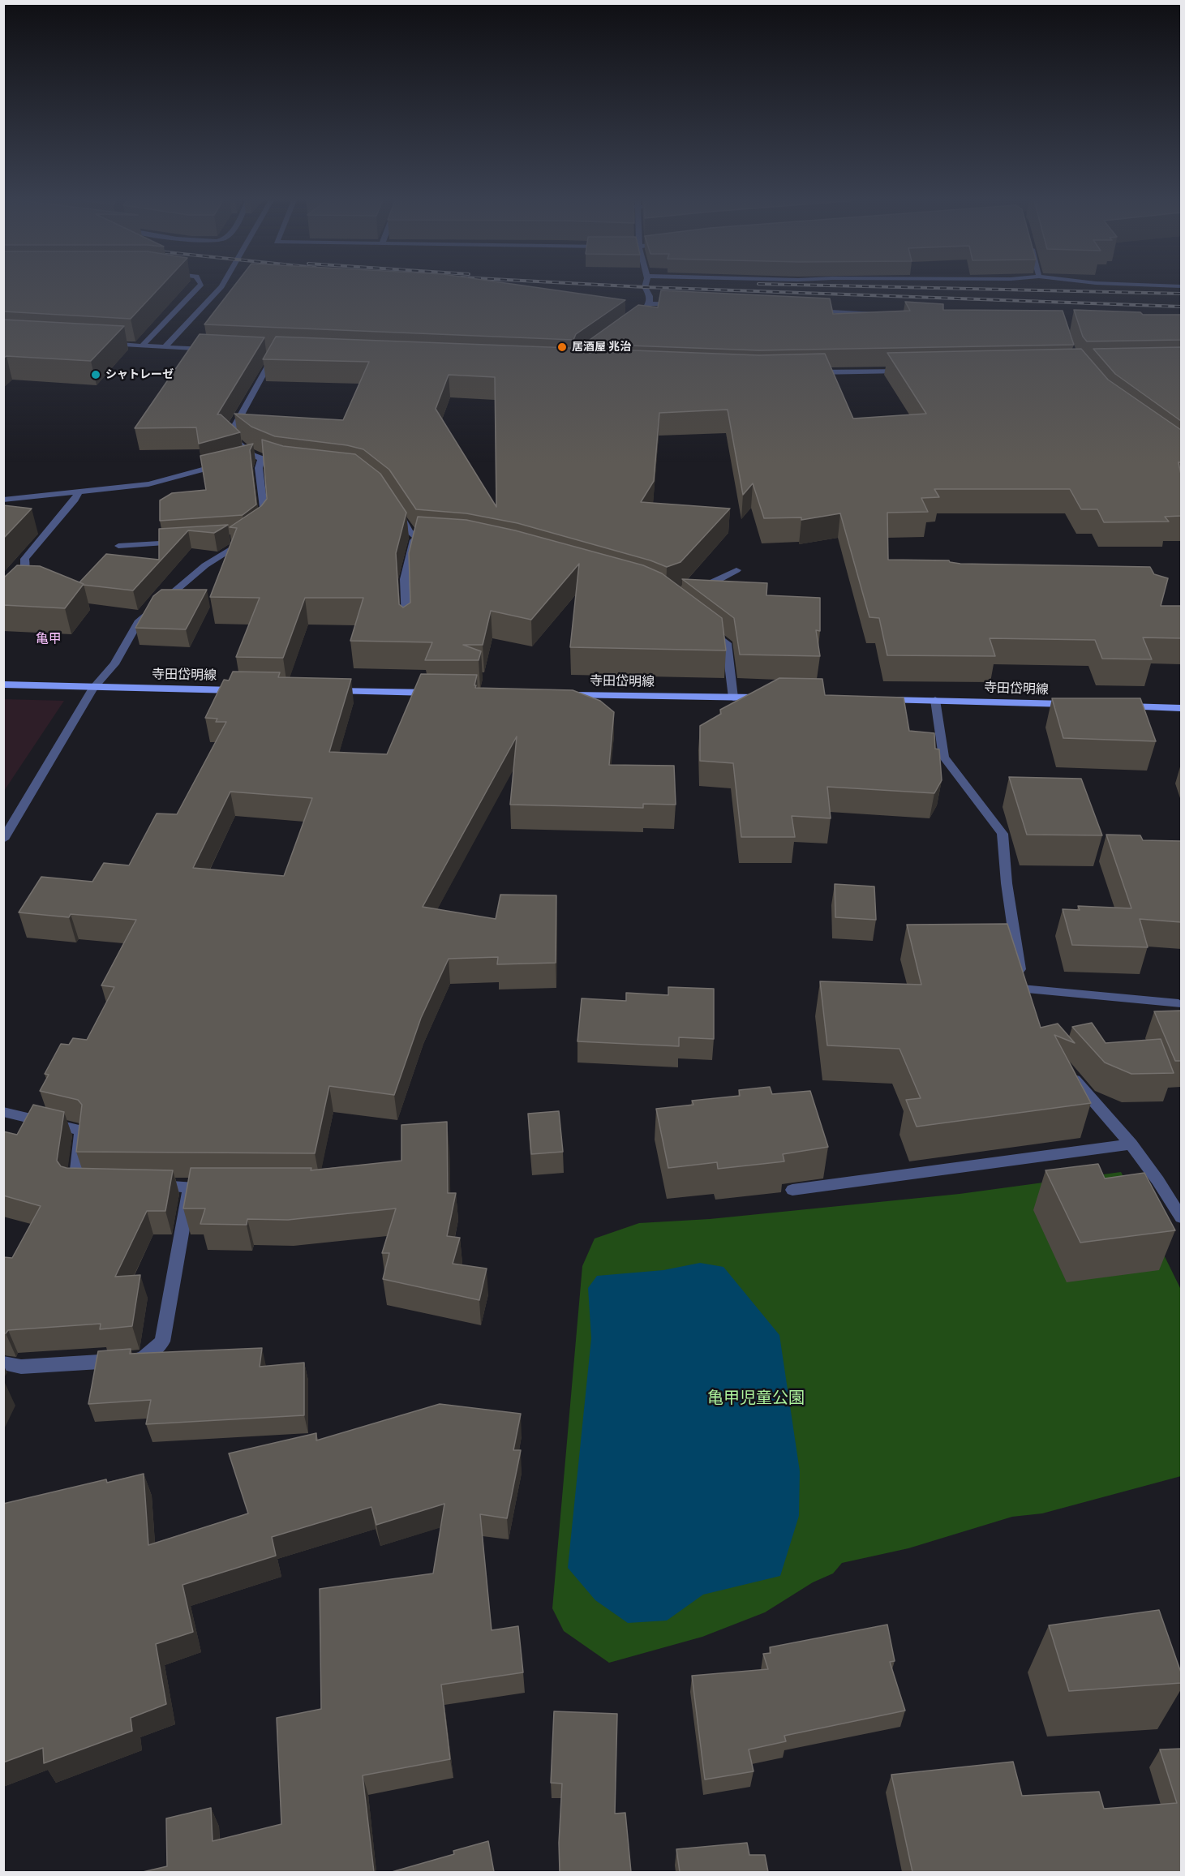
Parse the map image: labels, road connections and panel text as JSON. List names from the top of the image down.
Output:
{
  "streets": {
    "main road": ["寺田岱明線"]
  },
  "districts": ["亀甲"],
  "parks": ["亀甲児童公園"],
  "places": ["居酒屋 兆治", "シャトレーゼ"]
}
